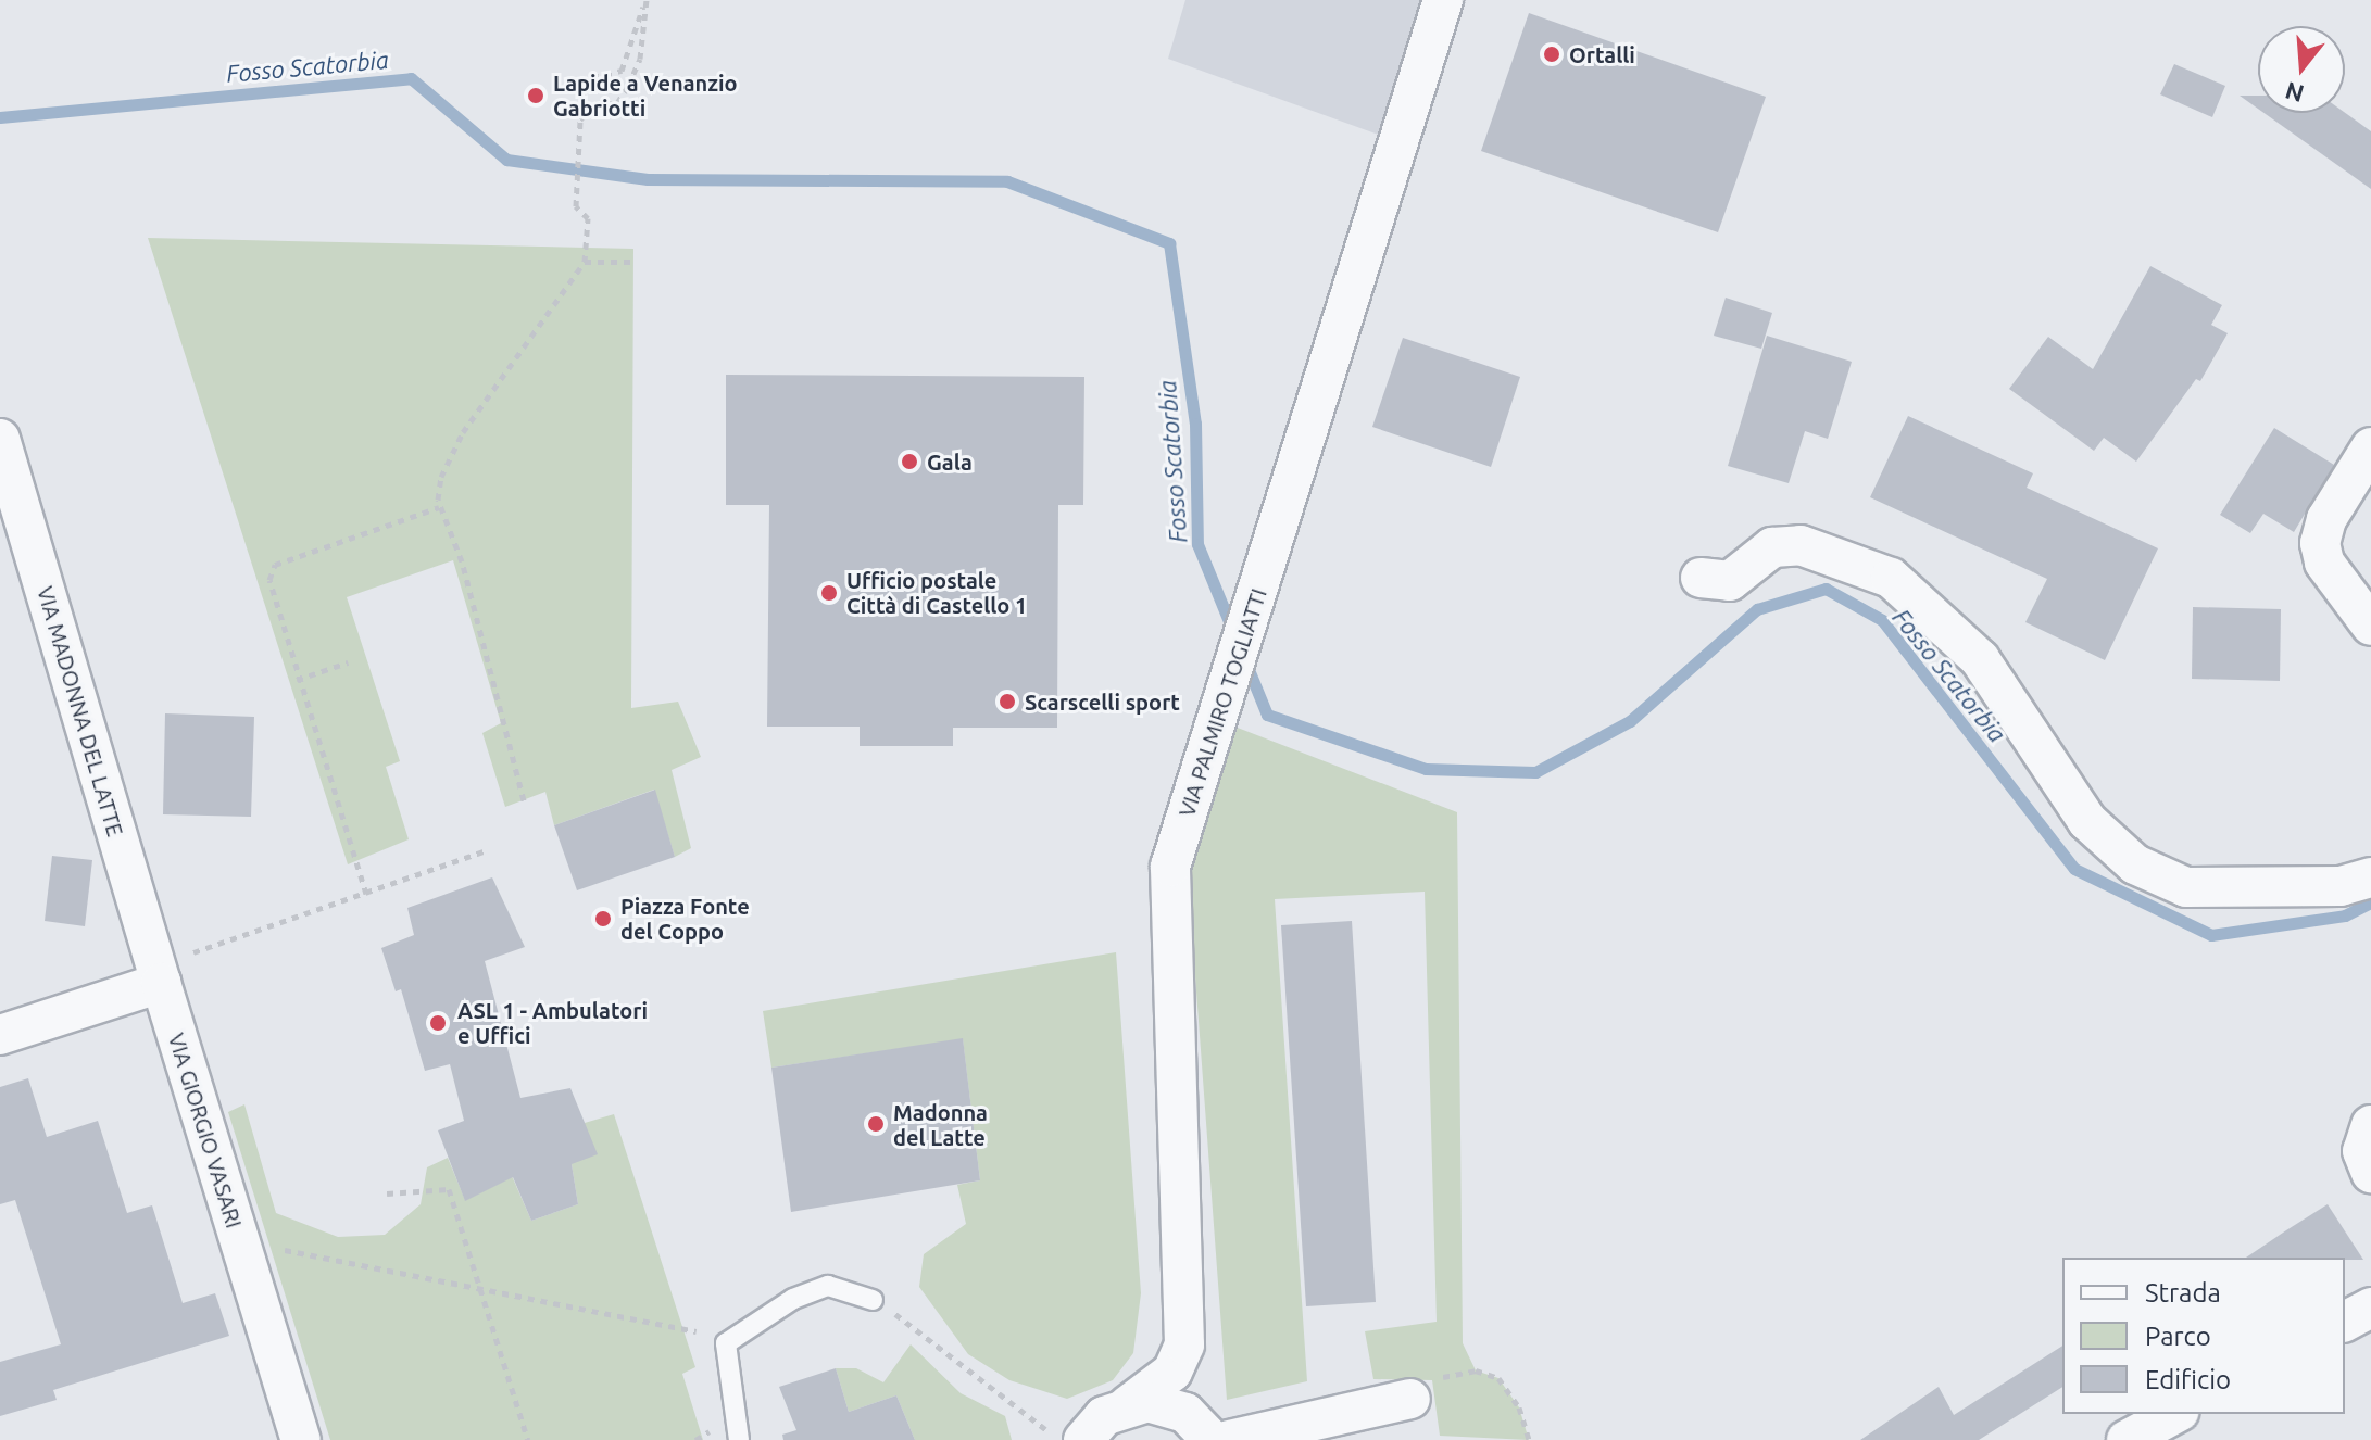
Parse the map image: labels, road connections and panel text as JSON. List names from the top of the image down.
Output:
{
  "streets": {
    "street": ["VIA PALMIRO TOGLIATTI", "VIA MADONNA DEL LATTE", "VIA GIORGIO VASARI"]
  },
  "crossings": [
    ["VIA MADONNA DEL LATTE", "VIA GIORGIO VASARI"]
  ],
  "water": ["Fosso Scatorbia"],
  "places": [
    "Ortalli",
    "Lapide a Venanzio Gabriotti",
    "Gala",
    "Ufficio postale Città di Castello 1",
    "Scarscelli sport",
    "Piazza Fonte del Coppo",
    "ASL 1 - Ambulatori e Uffici",
    "Madonna del Latte"
  ],
  "legend": ["Strada", "Parco", "Edificio"],
  "north": "bottom"
}
